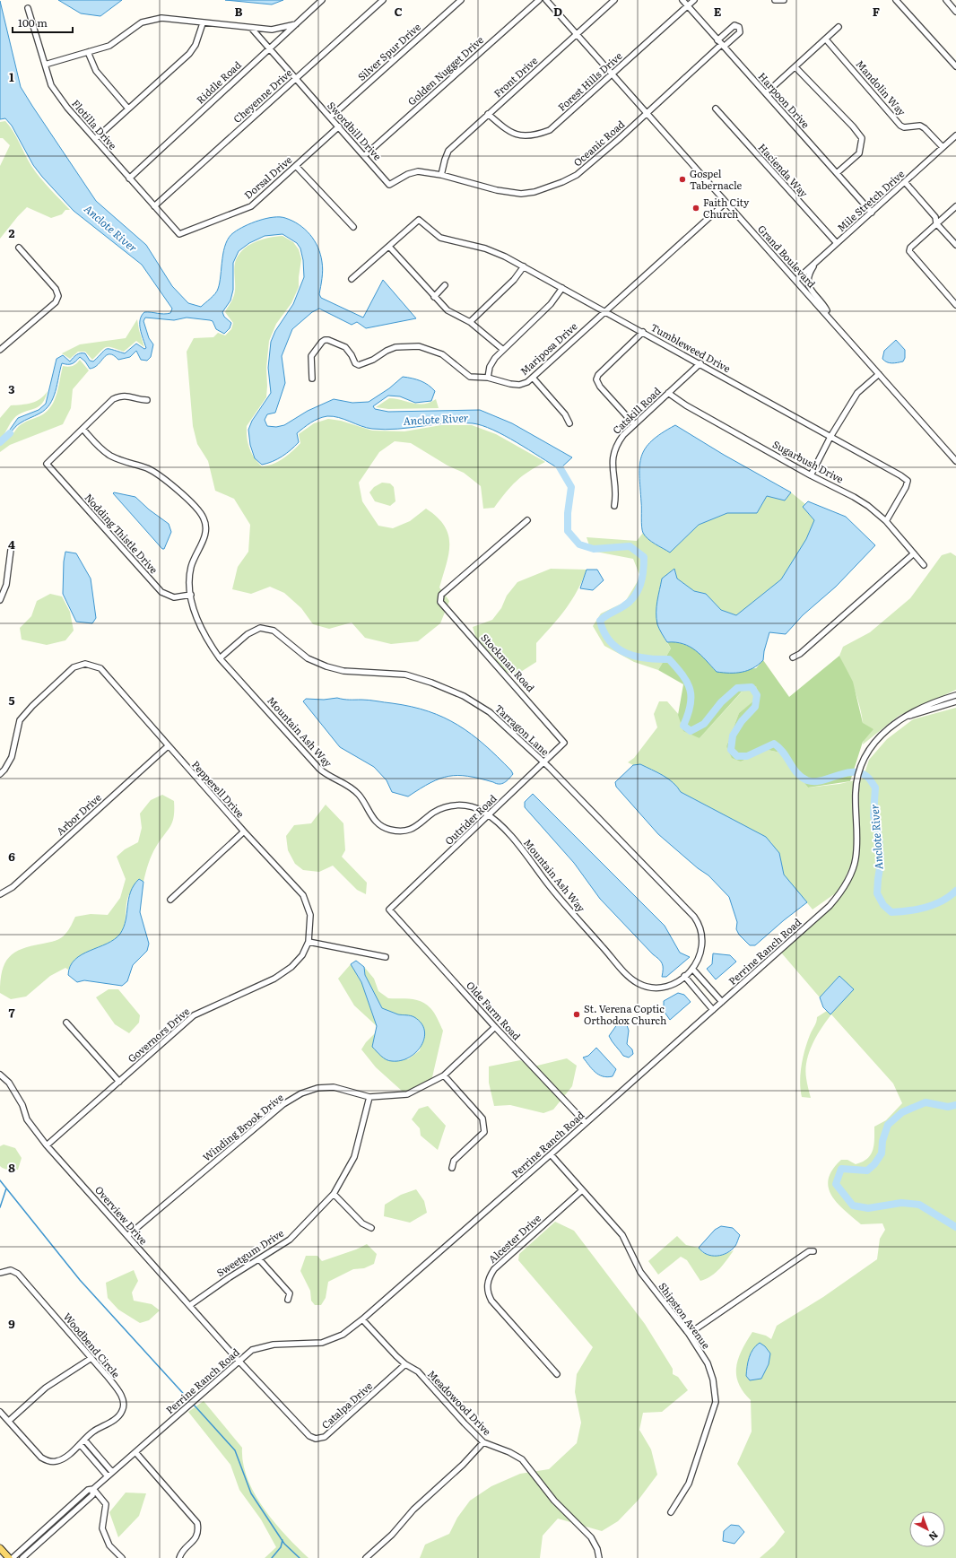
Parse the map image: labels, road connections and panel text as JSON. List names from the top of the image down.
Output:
{
  "streets": {
    "street": [
      "Silver Spur Drive",
      "Golden Nugget Drive",
      "Front Drive",
      "Forest Hills Drive",
      "Riddle Road",
      "Mandolin Way",
      "Cheyenne Drive",
      "Harpoon Drive",
      "Flotilla Drive",
      "Swordbill Drive",
      "Oceanic Road",
      "Hacienda Way",
      "Dorsal Drive",
      "Mile Stretch Drive",
      "Grand Boulevard",
      "Tumbleweed Drive",
      "Mariposa Drive",
      "Catskill Road",
      "Sugarbush Drive",
      "Nodding Thistle Drive",
      "Stockman Road",
      "Tarragon Lane",
      "Mountain Ash Way",
      "Pepperell Drive",
      "Arbor Drive",
      "Outrider Road",
      "Perrine Ranch Road",
      "Olde Farm Road",
      "Governors Drive",
      "Winding Brook Drive",
      "Overview Drive",
      "Alcester Drive",
      "Sweetgum Drive",
      "Shipston Avenue",
      "Woodbend Circle",
      "Meadowood Drive",
      "Catalpa Drive"
    ]
  },
  "crossings": [
    ["Silver Spur Drive", "Swordbill Drive"],
    ["Golden Nugget Drive", "Swordbill Drive"],
    ["Front Drive", "Forest Hills Drive"],
    ["Front Drive", "Swordbill Drive"],
    ["Front Drive", "Oceanic Road"],
    ["Front Drive", "Grand Boulevard"],
    ["Forest Hills Drive", "Harpoon Drive"],
    ["Forest Hills Drive", "Grand Boulevard"],
    ["Riddle Road", "Flotilla Drive"],
    ["Riddle Road", "Swordbill Drive"],
    ["Mandolin Way", "Mile Stretch Drive"],
    ["Cheyenne Drive", "Flotilla Drive"],
    ["Cheyenne Drive", "Swordbill Drive"],
    ["Harpoon Drive", "Oceanic Road"],
    ["Harpoon Drive", "Mile Stretch Drive"],
    ["Flotilla Drive", "Dorsal Drive"],
    ["Swordbill Drive", "Oceanic Road"],
    ["Swordbill Drive", "Dorsal Drive"],
    ["Oceanic Road", "Grand Boulevard"],
    ["Hacienda Way", "Mile Stretch Drive"],
    ["Mile Stretch Drive", "Grand Boulevard"],
    ["Grand Boulevard", "Mariposa Drive"],
    ["Tumbleweed Drive", "Mariposa Drive"],
    ["Tumbleweed Drive", "Catskill Road"],
    ["Tumbleweed Drive", "Sugarbush Drive"],
    ["Catskill Road", "Sugarbush Drive"],
    ["Nodding Thistle Drive", "Mountain Ash Way"],
    ["Stockman Road", "Outrider Road"],
    ["Tarragon Lane", "Mountain Ash Way"],
    ["Tarragon Lane", "Outrider Road"],
    ["Mountain Ash Way", "Outrider Road"],
    ["Pepperell Drive", "Arbor Drive"],
    ["Pepperell Drive", "Governors Drive"],
    ["Outrider Road", "Olde Farm Road"],
    ["Perrine Ranch Road", "Olde Farm Road"],
    ["Perrine Ranch Road", "Overview Drive"],
    ["Perrine Ranch Road", "Shipston Avenue"],
    ["Perrine Ranch Road", "Meadowood Drive"],
    ["Perrine Ranch Road", "Catalpa Drive"],
    ["Olde Farm Road", "Winding Brook Drive"],
    ["Governors Drive", "Overview Drive"],
    ["Winding Brook Drive", "Overview Drive"],
    ["Winding Brook Drive", "Sweetgum Drive"],
    ["Overview Drive", "Sweetgum Drive"],
    ["Overview Drive", "Catalpa Drive"],
    ["Alcester Drive", "Shipston Avenue"],
    ["Meadowood Drive", "Catalpa Drive"]
  ],
  "water": ["Anclote River"],
  "places": ["Gospel Tabernacle", "Faith City Church", "St. Verena Coptic Orthodox Church"],
  "scale_bar": "100 m",
  "north": "bottom right",
  "grid": {
    "columns": [
      "B",
      "C",
      "D",
      "E",
      "F"
    ],
    "rows": [
      "1",
      "2",
      "3",
      "4",
      "5",
      "6",
      "7",
      "8",
      "9"
    ]
  }
}
